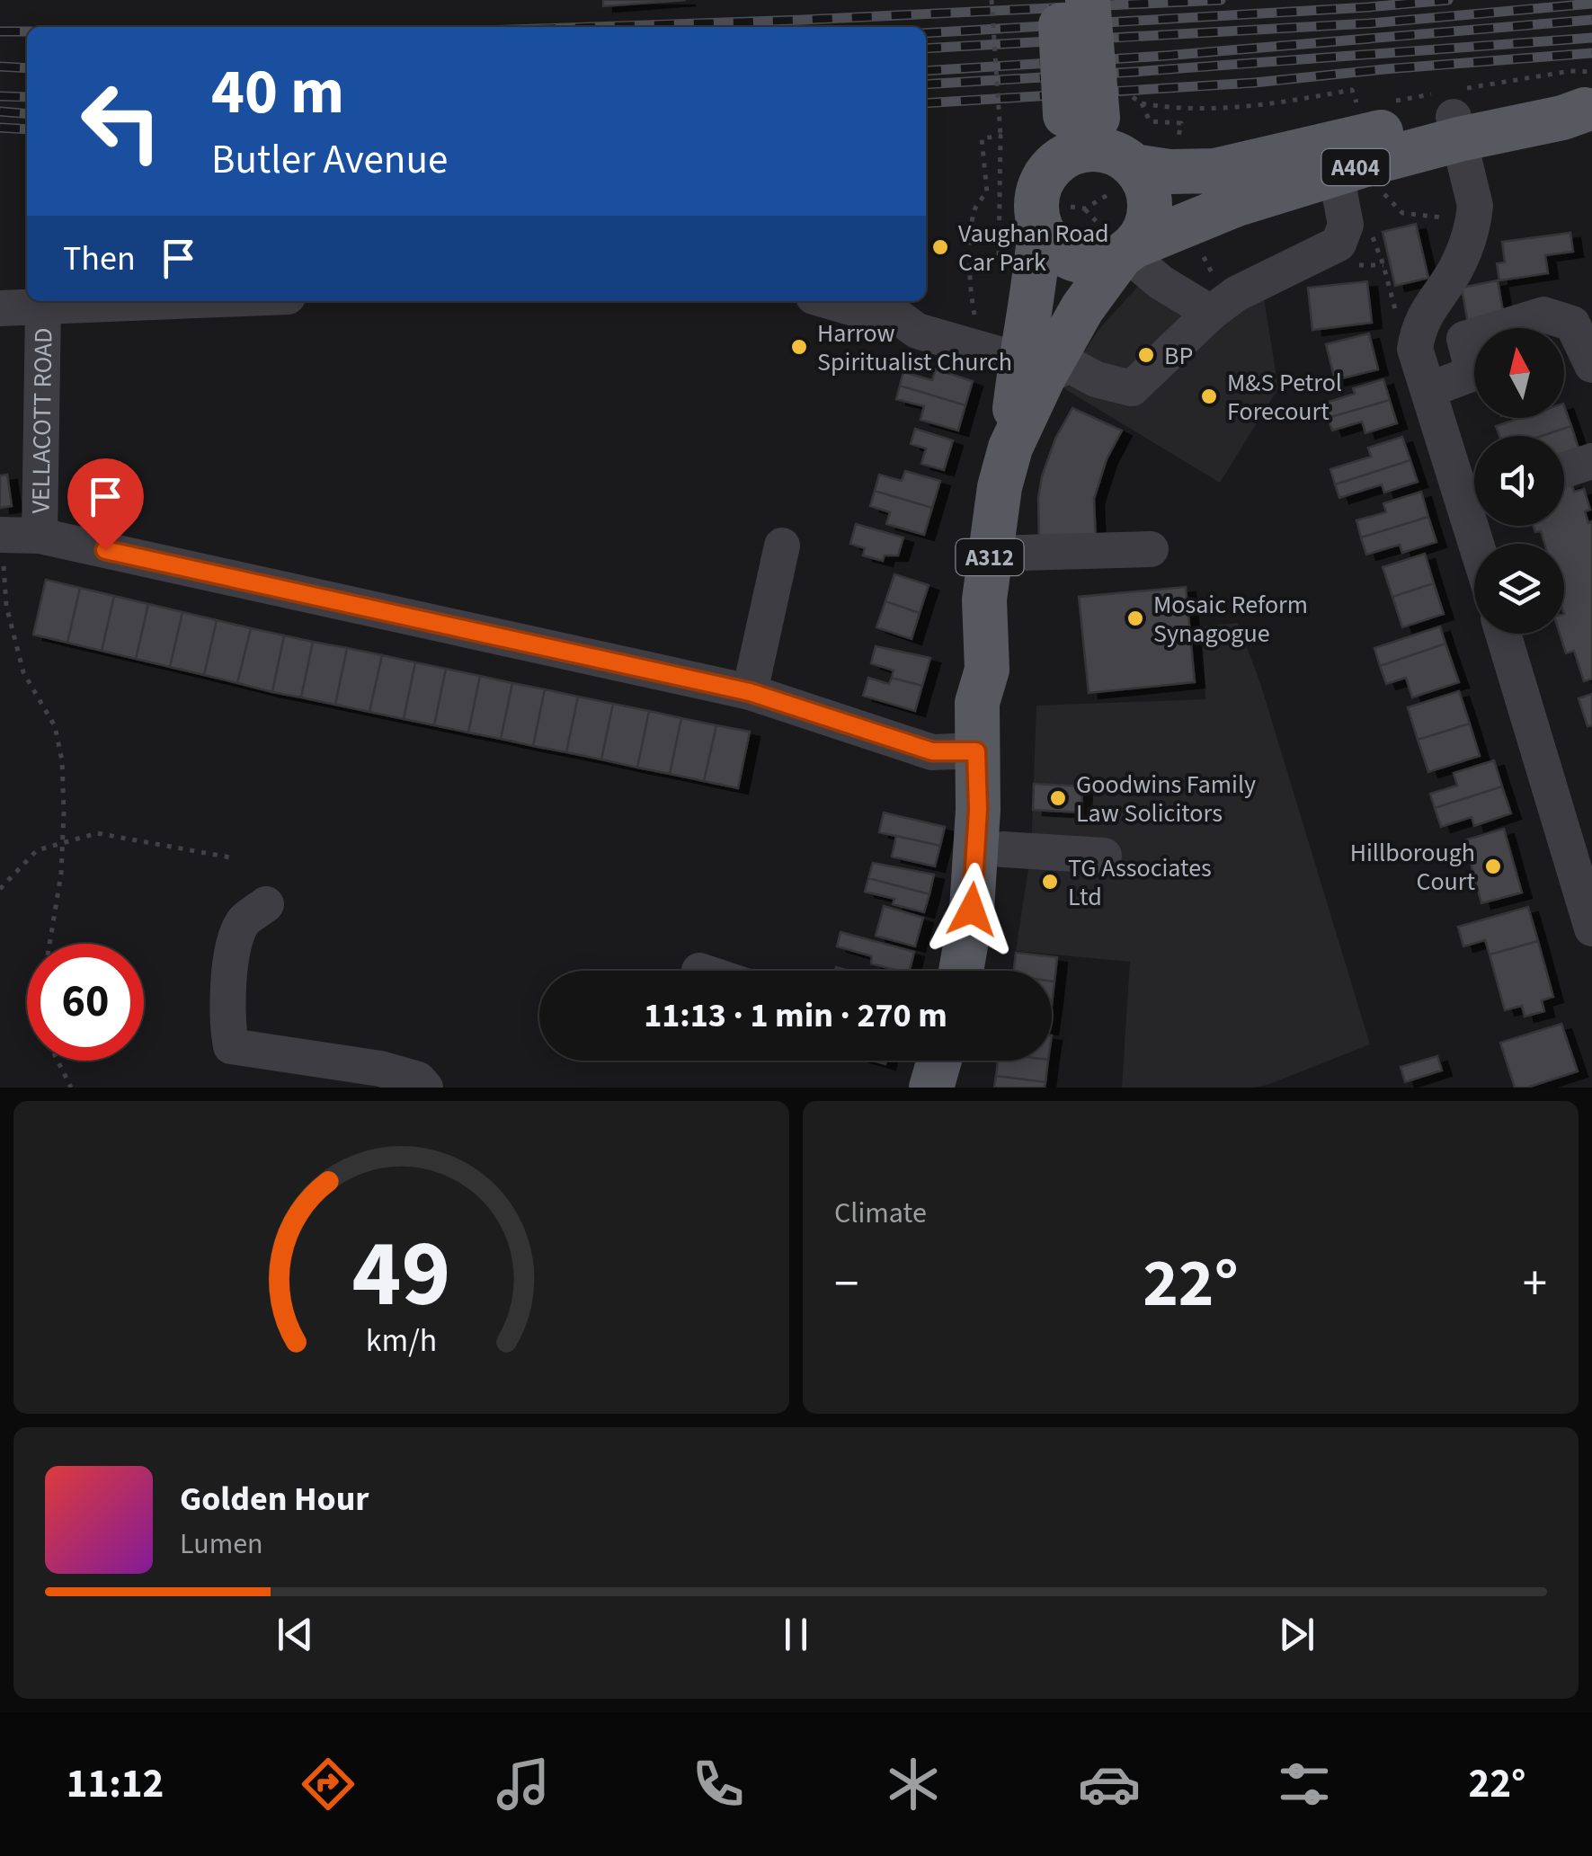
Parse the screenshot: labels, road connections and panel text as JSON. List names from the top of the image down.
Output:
{
  "streets": {
    "main road": ["A404", "A312"],
    "street": ["VELLACOTT ROAD"]
  },
  "places": [
    "Vaughan Road Car Park",
    "Harrow Spiritualist Church",
    "BP",
    "M&S Petrol Forecourt",
    "Mosaic Reform Synagogue",
    "Goodwins Family Law Solicitors",
    "Hillborough Court",
    "TG Associates Ltd"
  ],
  "north": "top",
  "page": {
    "turn": ["40 m", "Butler Avenue"],
    "then": "Then",
    "limit": "60",
    "trip": "11:13 · 1 min · 270 m",
    "tile": "Climate",
    "heat": ["−", "22°", "+"],
    "song": ["Golden Hour", "Lumen"],
    "tabs": ["11:12", "22°"],
    "gauge": ["49", "km/h"]
  }
}
